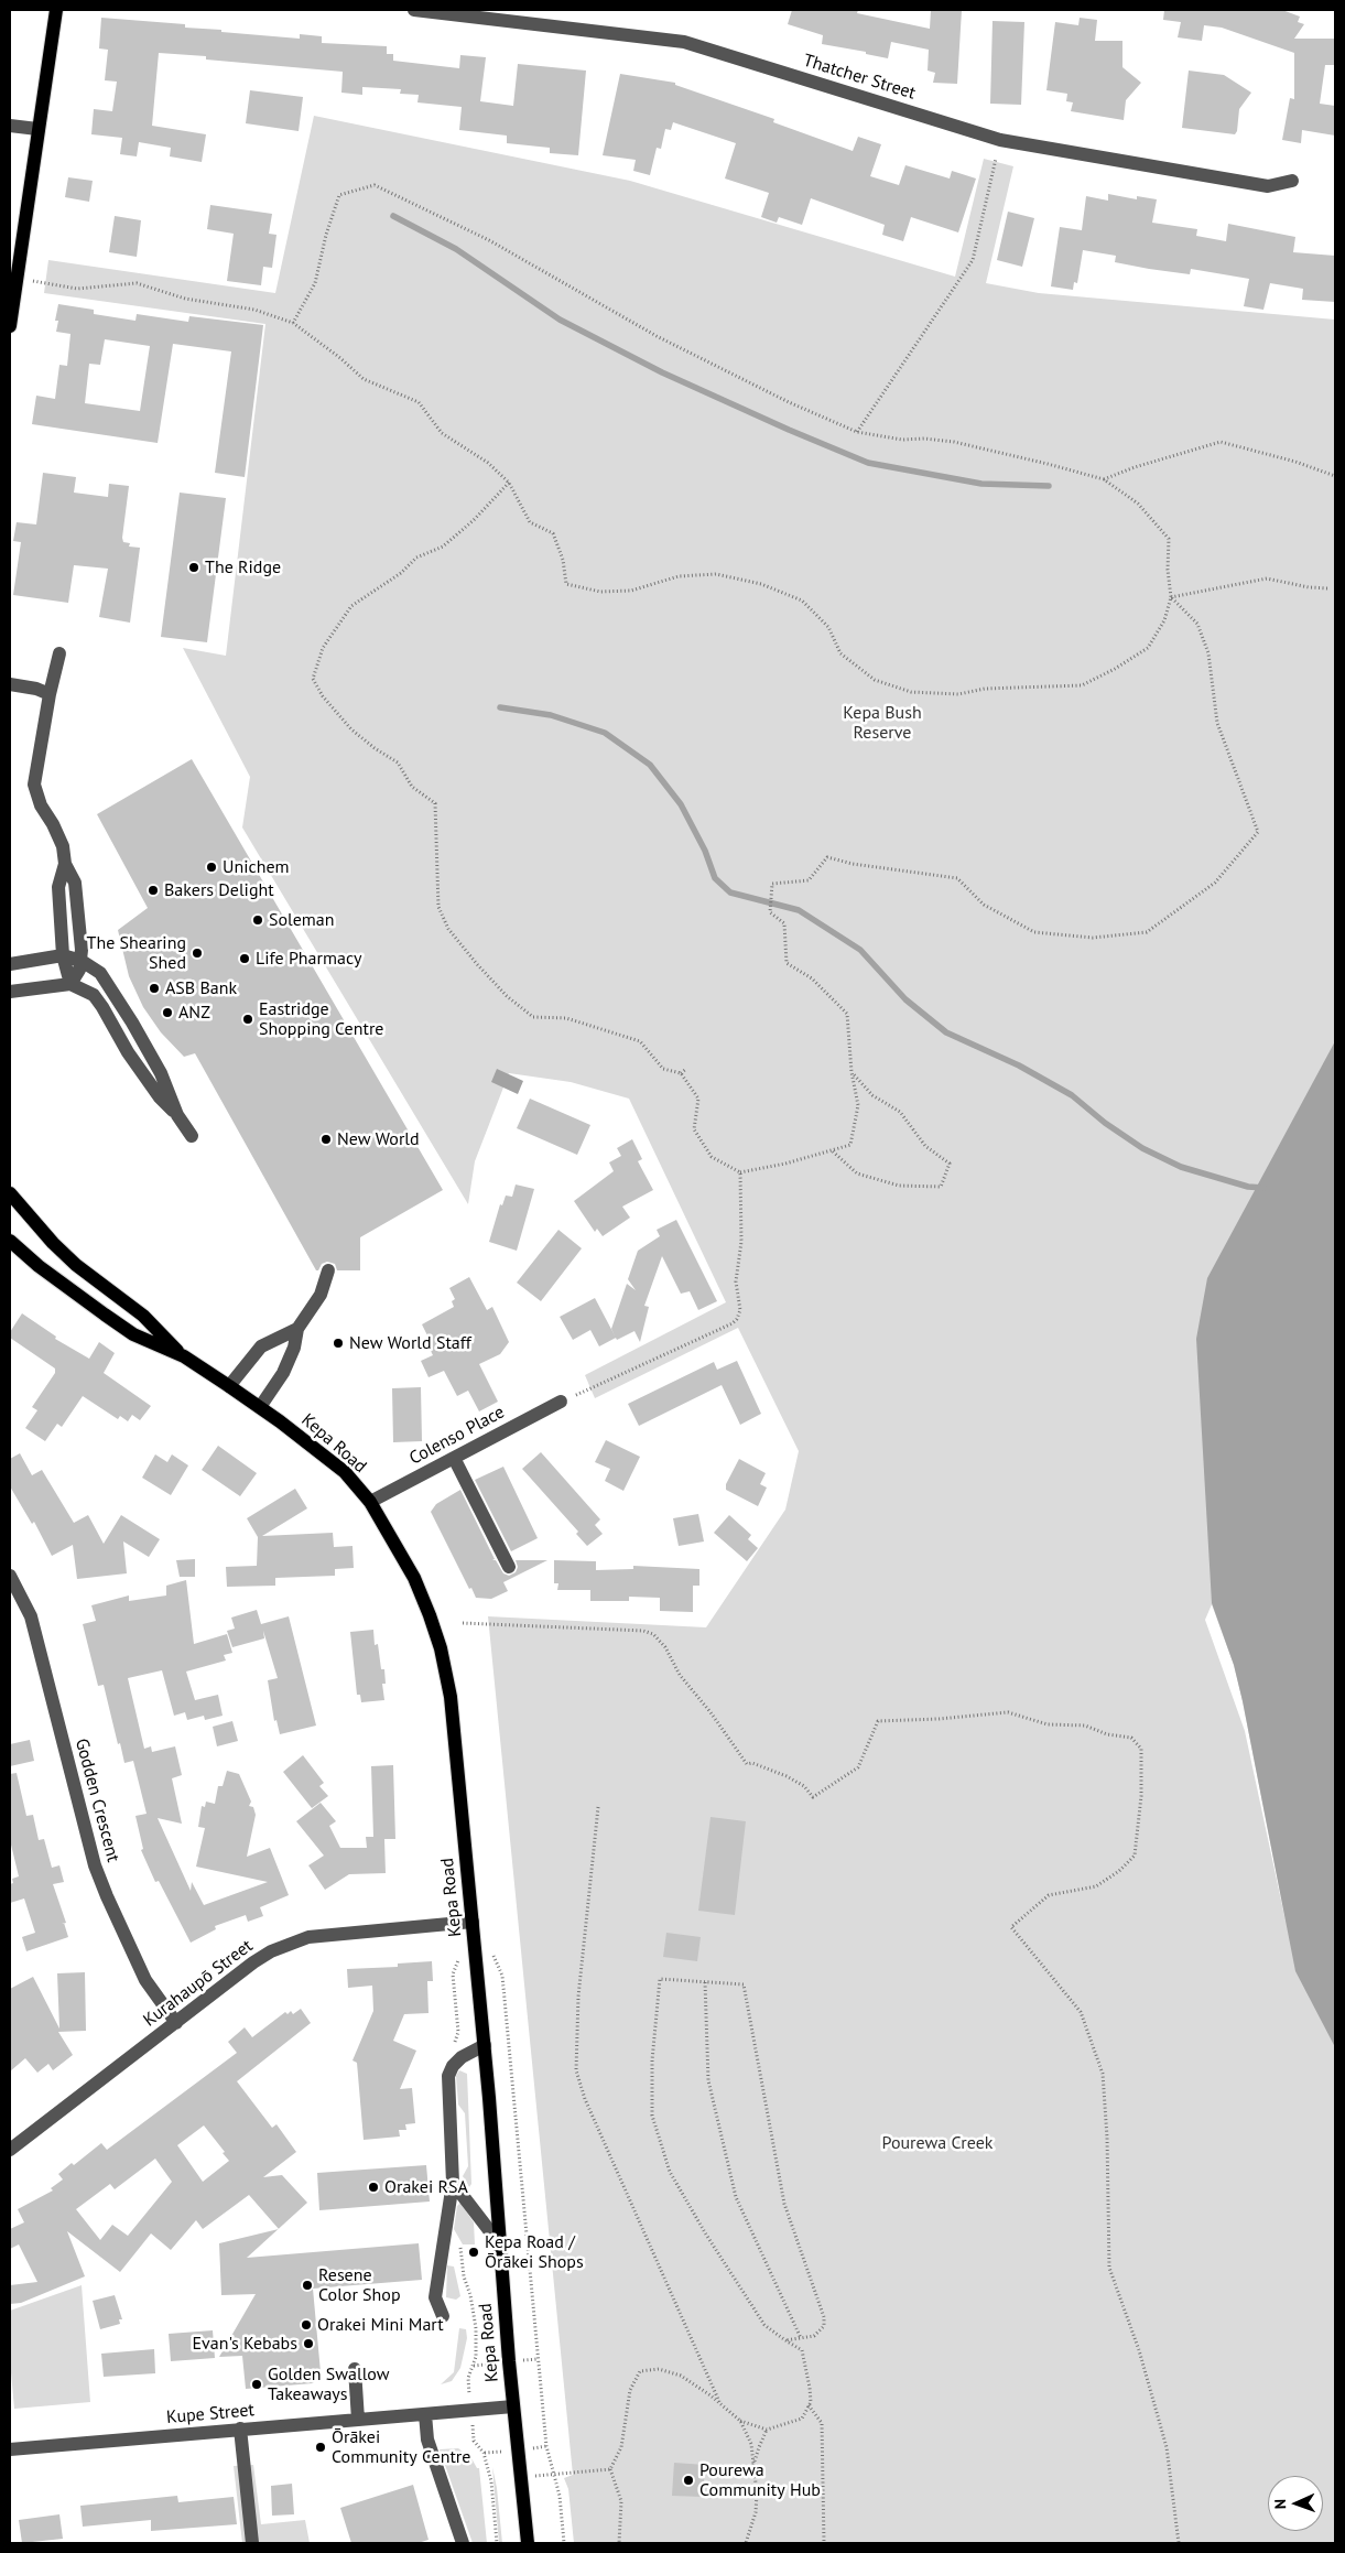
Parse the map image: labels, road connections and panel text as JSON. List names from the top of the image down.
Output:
{
  "streets": {
    "main road": ["Kepa Road"],
    "street": [
      "Thatcher Street",
      "Colenso Place",
      "Godden Crescent",
      "Kurahaupō Street",
      "Kupe Street"
    ]
  },
  "crossings": [
    ["Colenso Place", "Kepa Road"],
    ["Kepa Road", "Kurahaupō Street"],
    ["Kepa Road", "Kupe Street"],
    ["Godden Crescent", "Kurahaupō Street"]
  ],
  "parks": ["Kepa Bush Reserve", "Pourewa Creek"],
  "places": [
    "The Ridge",
    "Unichem",
    "Bakers Delight",
    "Soleman",
    "The Shearing Shed",
    "Life Pharmacy",
    "ASB Bank",
    "ANZ",
    "Eastridge Shopping Centre",
    "New World",
    "New World Staff",
    "Orakei RSA",
    "Kepa Road / Ōrākei Shops",
    "Resene Color Shop",
    "Orakei Mini Mart",
    "Evan's Kebabs",
    "Golden Swallow Takeaways",
    "Ōrākei Community Centre",
    "Pourewa Community Hub"
  ],
  "north": "left"
}
